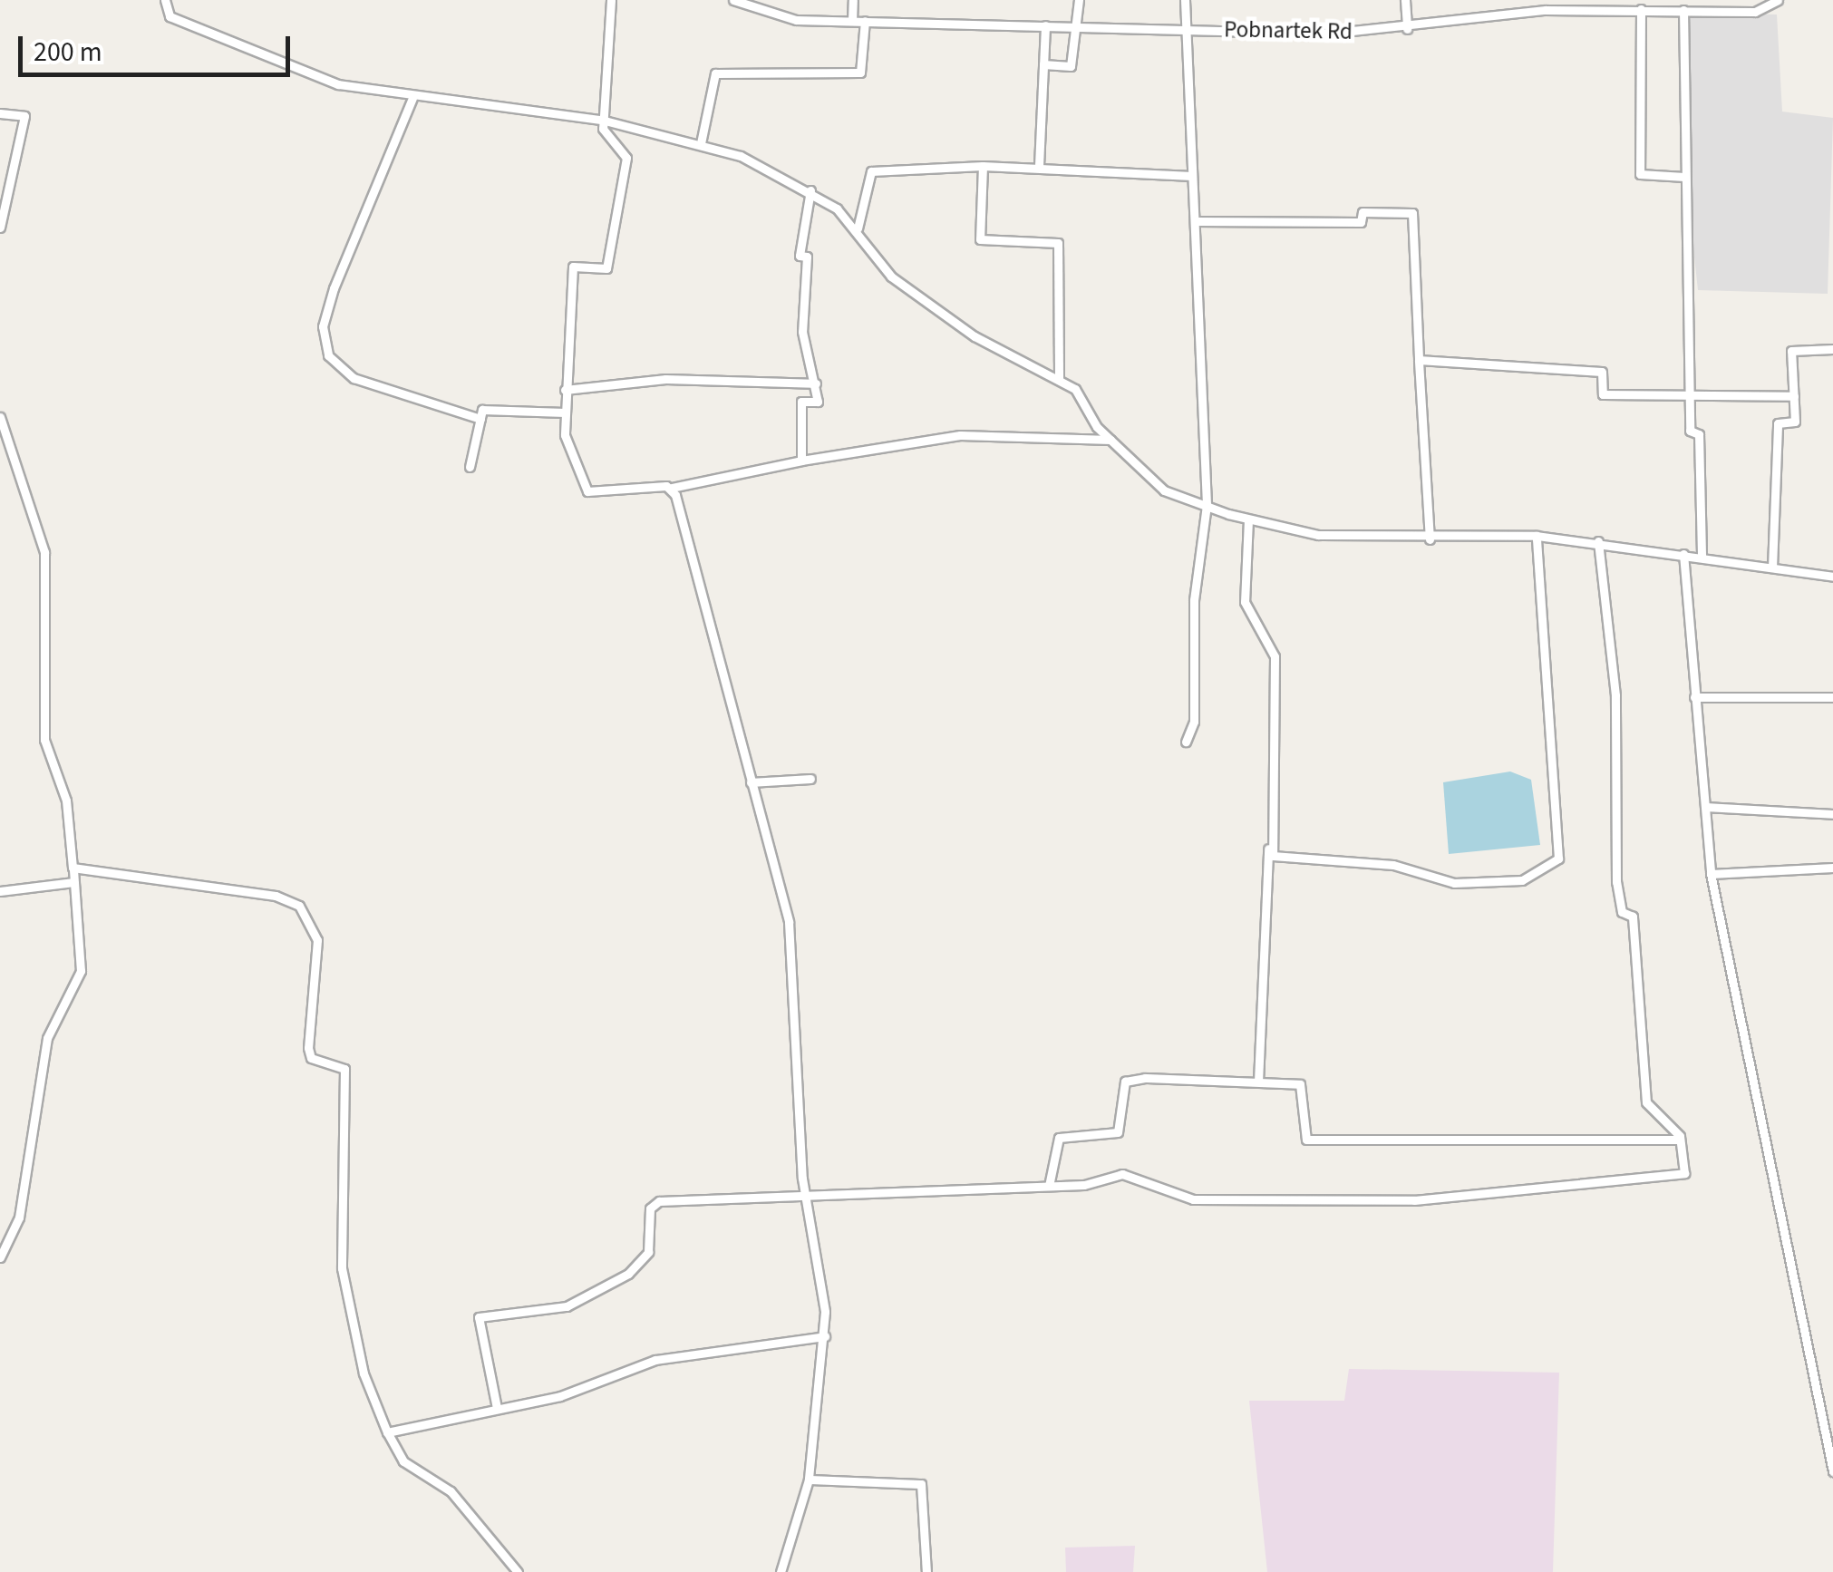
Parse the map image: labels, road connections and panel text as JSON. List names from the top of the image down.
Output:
{
  "streets": {
    "street": ["Pobnartek Rd"]
  },
  "scale_bar": "200 m"
}
